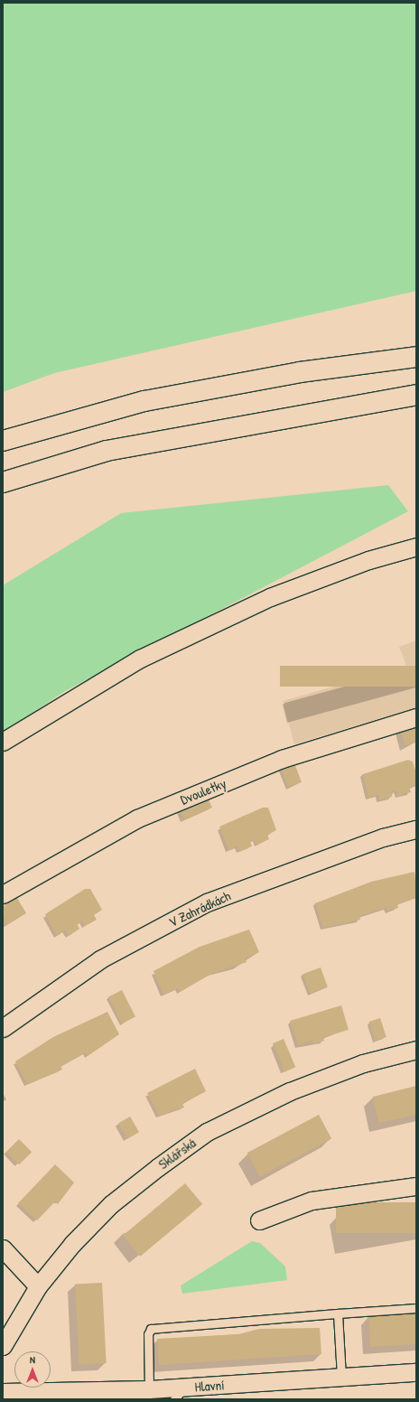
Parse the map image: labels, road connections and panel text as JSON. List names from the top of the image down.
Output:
{
  "streets": {
    "street": [
      "Dvouletky",
      "V Zahrádkách",
      "Sklářská",
      "Hlavní"
    ]
  },
  "north": "top"
}
